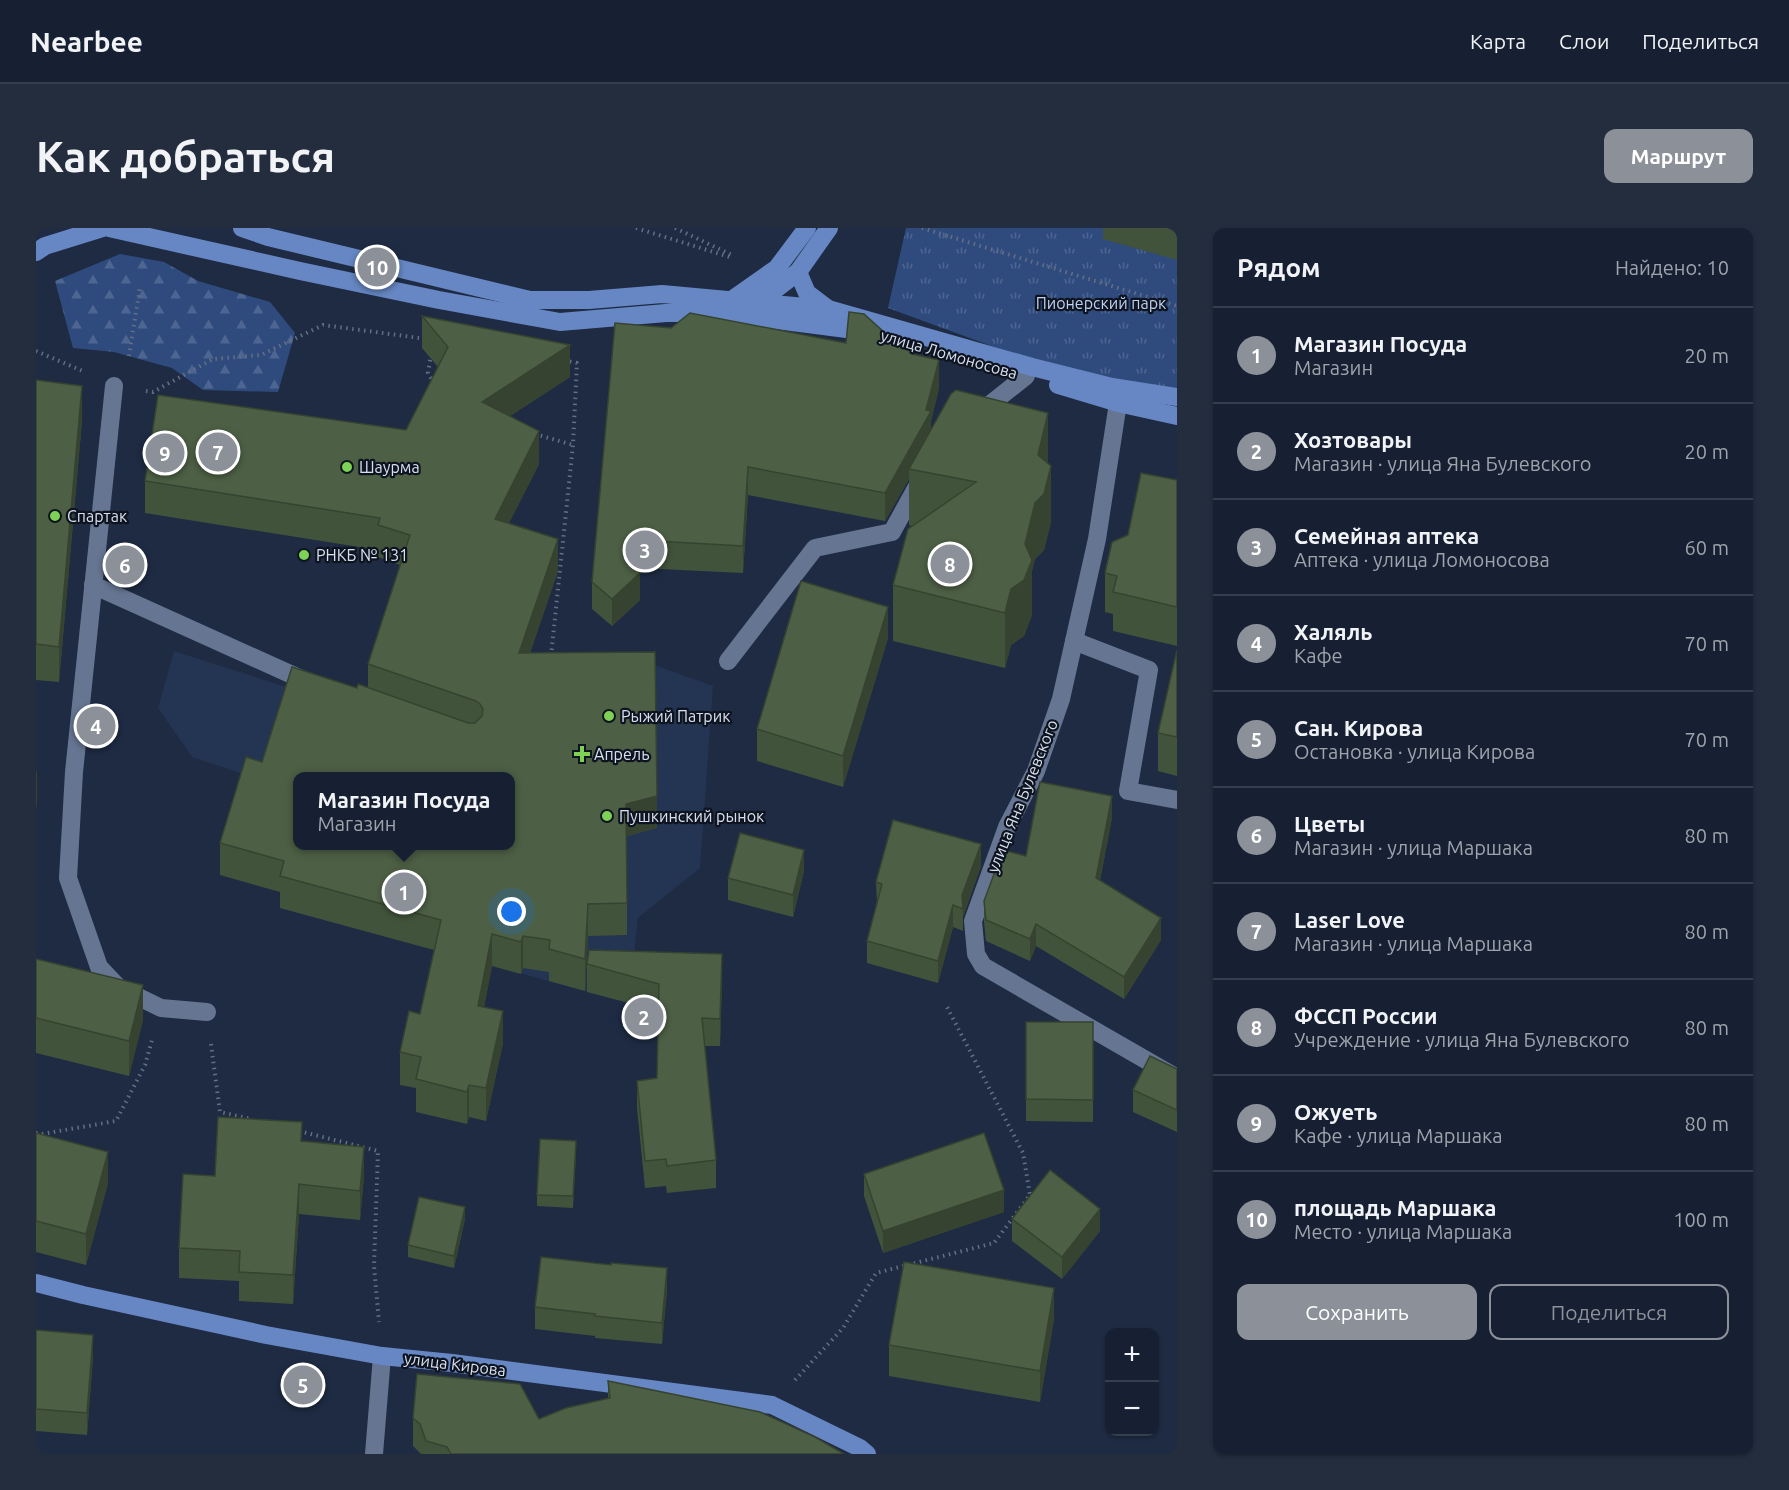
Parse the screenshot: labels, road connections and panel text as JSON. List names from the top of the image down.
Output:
{
  "streets": {
    "main road": ["улица Ломоносова", "улица Кирова"],
    "street": ["улица Яна Булевского"]
  },
  "crossings": [
    ["улица Ломоносова", "улица Яна Булевского"]
  ],
  "parks": ["Пионерский парк"],
  "places": {
    "other": [
      "Шаурма",
      "Спартак",
      "РНКБ № 131",
      "Рыжий Патрик",
      "Пушкинский рынок"
    ],
    "health": ["Апрель"]
  },
  "page": {
    "header": "Nearbee",
    "nav": ["Карта", "Слои", "Поделиться"],
    "buttons": [
      "Маршрут",
      ["Сохранить", "Поделиться"]
    ],
    "title": "Как добраться",
    "heading": ["Рядом", "Найдено: 10"],
    "pins": [
      "10",
      "7",
      "9",
      "3",
      "8",
      "6",
      "4",
      "1",
      "2",
      "5"
    ],
    "list": [
      {
        "mark": "1",
        "name": "Магазин Посуда",
        "note": "Магазин",
        "value": "20 m"
      },
      {
        "mark": "2",
        "name": "Хозтовары",
        "note": "Магазин · улица Яна Булевского",
        "value": "20 m"
      },
      {
        "mark": "3",
        "name": "Семейная аптека",
        "note": "Аптека · улица Ломоносова",
        "value": "60 m"
      },
      {
        "mark": "4",
        "name": "Халяль",
        "note": "Кафе",
        "value": "70 m"
      },
      {
        "mark": "5",
        "name": "Сан. Кирова",
        "note": "Остановка · улица Кирова",
        "value": "70 m"
      },
      {
        "mark": "6",
        "name": "Цветы",
        "note": "Магазин · улица Маршака",
        "value": "80 m"
      },
      {
        "mark": "7",
        "name": "Laser Love",
        "note": "Магазин · улица Маршака",
        "value": "80 m"
      },
      {
        "mark": "8",
        "name": "ФССП России",
        "note": "Учреждение · улица Яна Булевского",
        "value": "80 m"
      },
      {
        "mark": "9",
        "name": "Ожуеть",
        "note": "Кафе · улица Маршака",
        "value": "80 m"
      },
      {
        "mark": "10",
        "name": "площадь Маршака",
        "note": "Место · улица Маршака",
        "value": "100 m"
      }
    ],
    "popup": ["Магазин Посуда", "Магазин"],
    "map_buttons": ["+", "−"]
  }
}
